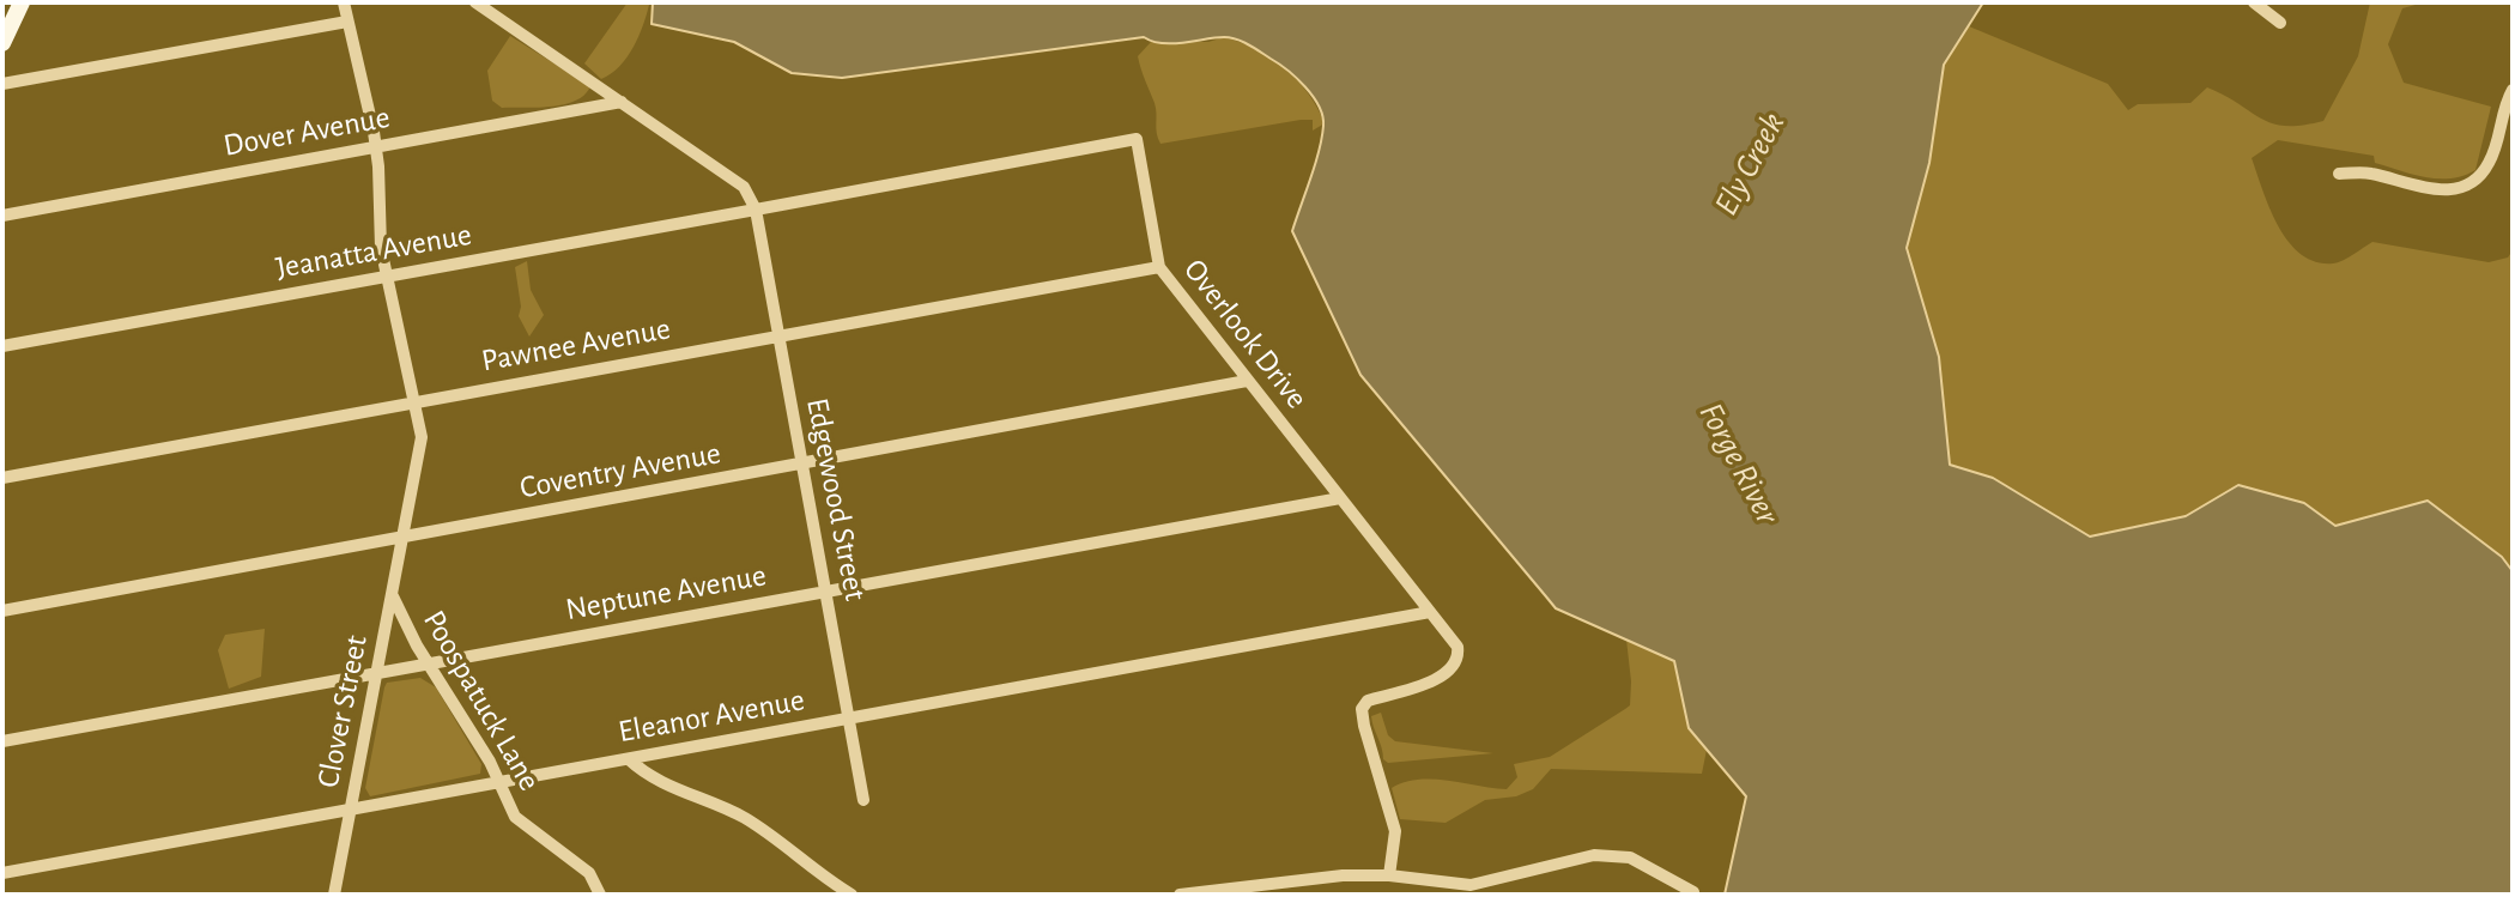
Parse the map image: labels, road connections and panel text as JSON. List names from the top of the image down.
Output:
{
  "streets": {
    "street": [
      "Dover Avenue",
      "Jeanatta Avenue",
      "Overlook Drive",
      "Pawnee Avenue",
      "Coventry Avenue",
      "Edgewood Street",
      "Neptune Avenue",
      "Poospatuck Lane",
      "Clover Street",
      "Eleanor Avenue"
    ]
  },
  "crossings": [
    ["Jeanatta Avenue", "Overlook Drive"],
    ["Jeanatta Avenue", "Edgewood Street"],
    ["Overlook Drive", "Pawnee Avenue"],
    ["Overlook Drive", "Coventry Avenue"],
    ["Overlook Drive", "Edgewood Street"],
    ["Overlook Drive", "Neptune Avenue"],
    ["Overlook Drive", "Eleanor Avenue"],
    ["Pawnee Avenue", "Edgewood Street"],
    ["Coventry Avenue", "Edgewood Street"],
    ["Coventry Avenue", "Clover Street"],
    ["Edgewood Street", "Neptune Avenue"],
    ["Edgewood Street", "Eleanor Avenue"],
    ["Neptune Avenue", "Poospatuck Lane"],
    ["Neptune Avenue", "Clover Street"],
    ["Poospatuck Lane", "Clover Street"],
    ["Poospatuck Lane", "Eleanor Avenue"],
    ["Clover Street", "Eleanor Avenue"]
  ],
  "water": ["Ely Creek", "Forge River"]
}
